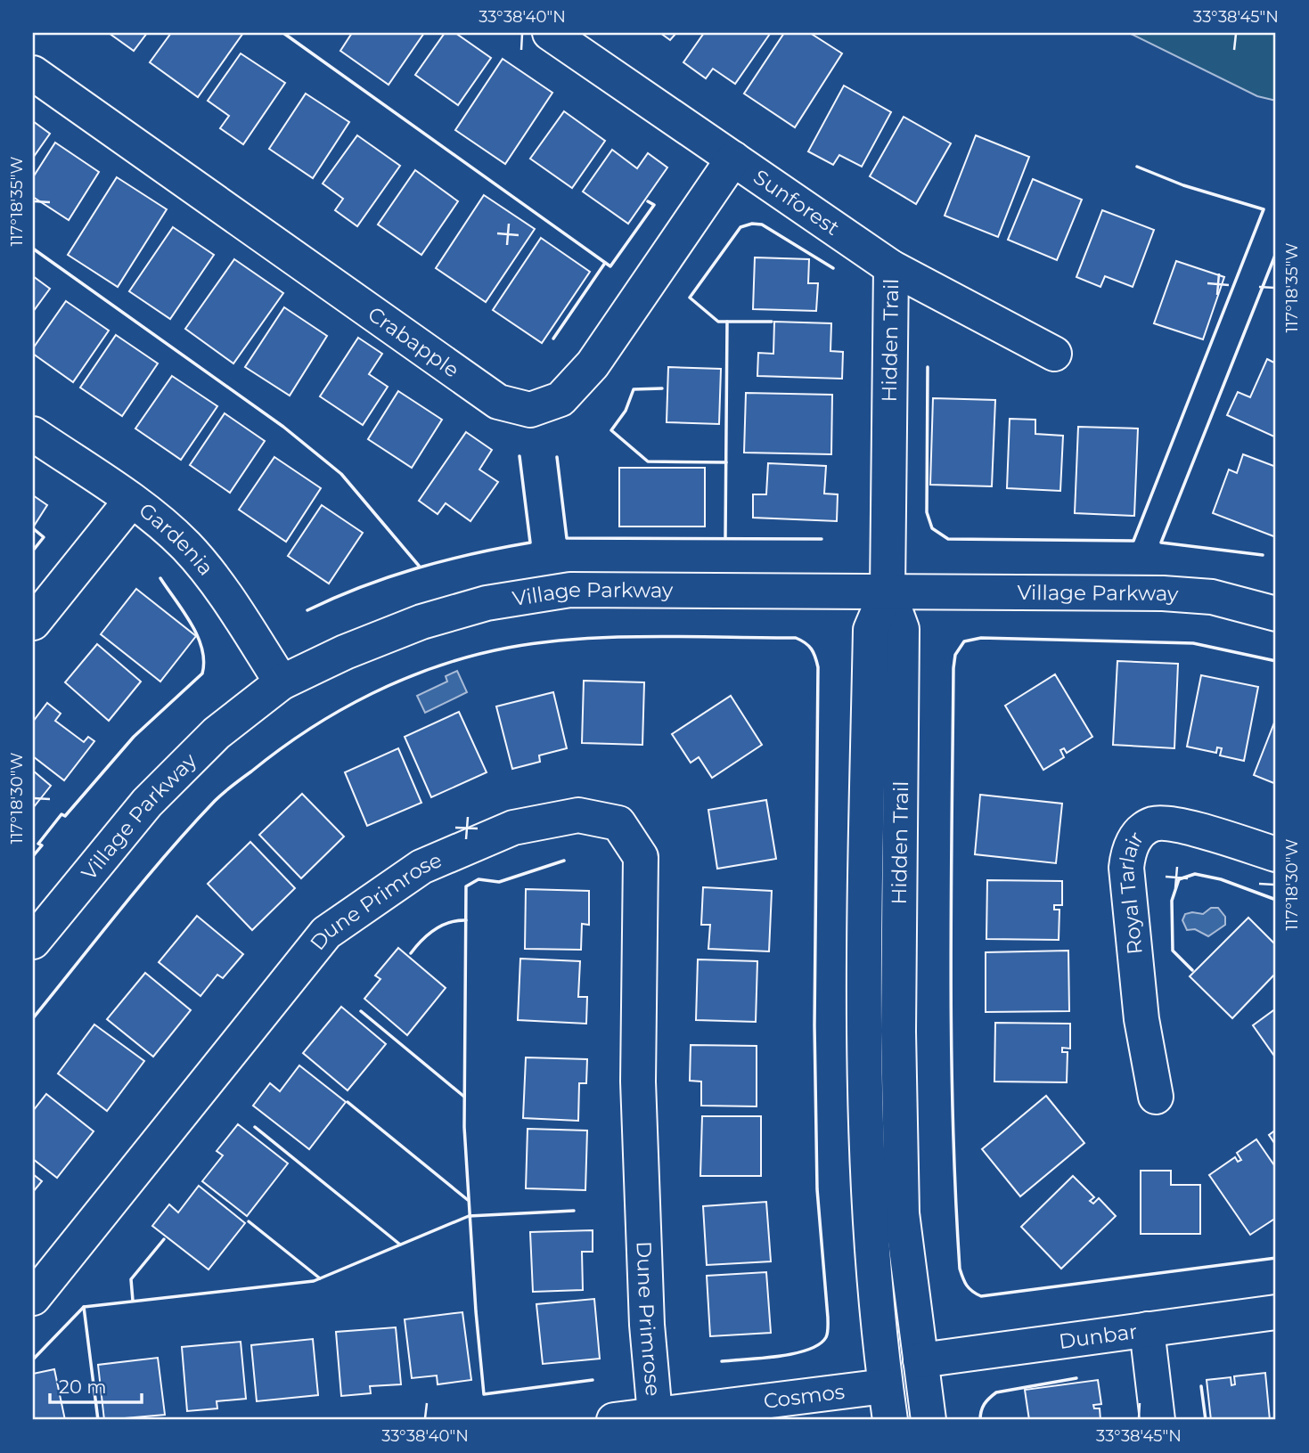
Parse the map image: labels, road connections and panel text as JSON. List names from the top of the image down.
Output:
{
  "streets": {
    "street": [
      "Sunforest",
      "Hidden Trail",
      "Crabapple",
      "Gardenia",
      "Village Parkway",
      "Royal Tarlair",
      "Dune Primrose",
      "Dunbar",
      "Cosmos"
    ]
  },
  "crossings": [
    ["Sunforest", "Hidden Trail"],
    ["Sunforest", "Crabapple"],
    ["Hidden Trail", "Village Parkway"],
    ["Hidden Trail", "Dunbar"],
    ["Gardenia", "Village Parkway"],
    ["Dune Primrose", "Cosmos"]
  ],
  "scale_bar": "20 m",
  "coordinates": [
    "33°38'40\"N",
    "33°38'45\"N",
    "117°18'35\"W",
    "117°18'30\"W"
  ]
}
